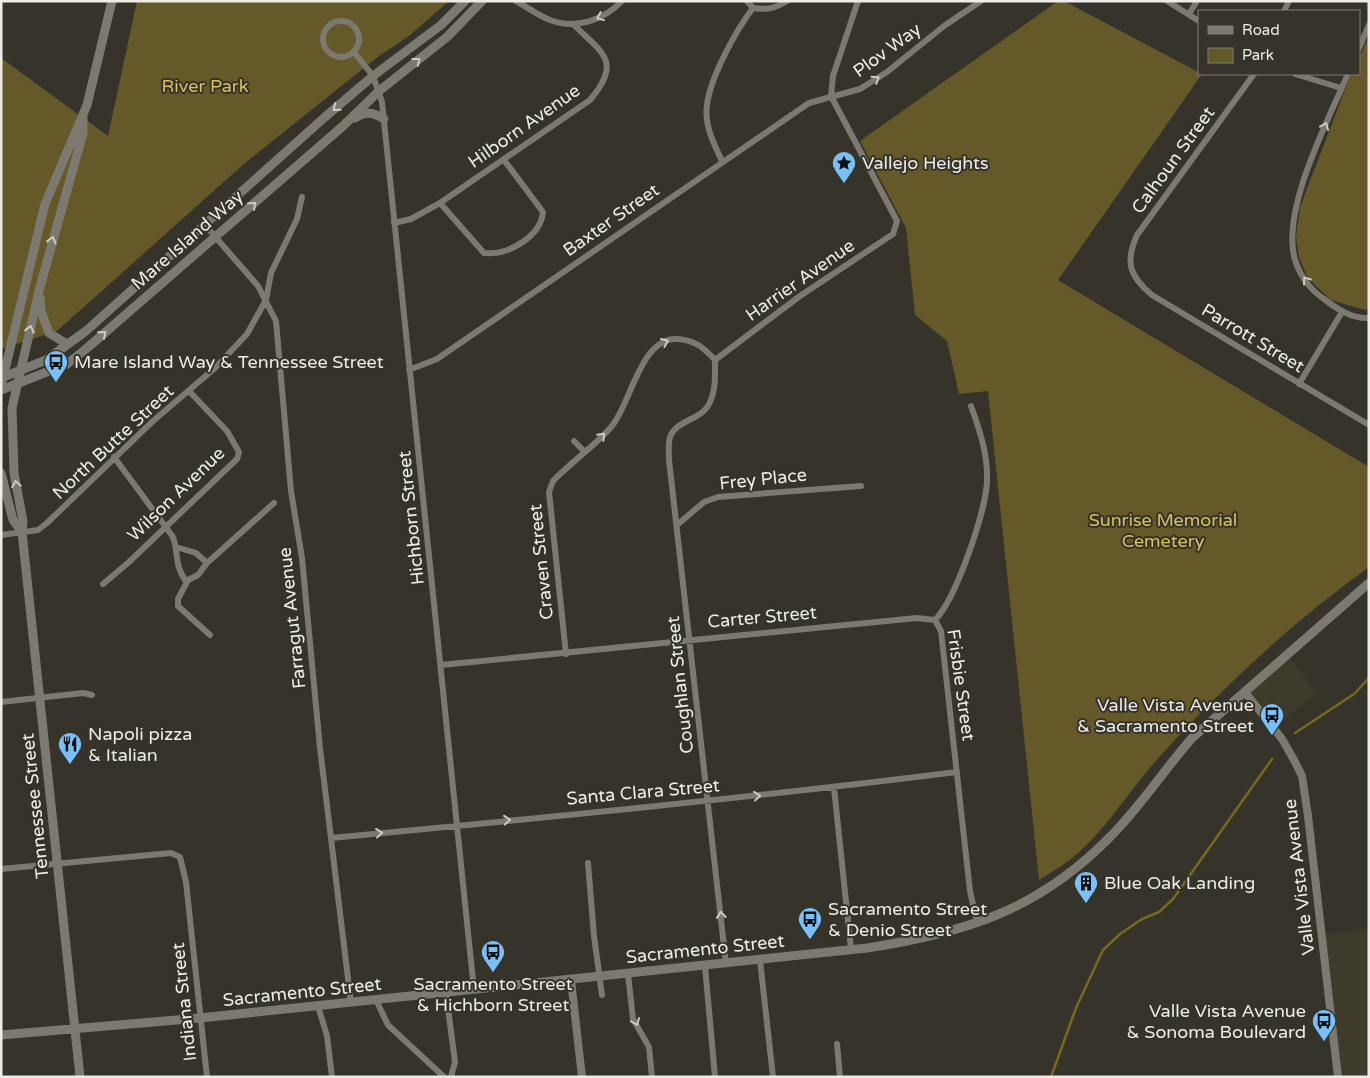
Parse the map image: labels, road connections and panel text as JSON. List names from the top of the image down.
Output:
{
  "streets": {
    "main road": ["Mare Island Way", "Tennessee Street", "Sacramento Street"],
    "street": [
      "Plov Way",
      "Hilborn Avenue",
      "Calhoun Street",
      "Baxter Street",
      "Harrier Avenue",
      "Parrott Street",
      "North Butte Street",
      "Frey Place",
      "Wilson Avenue",
      "Hichborn Street",
      "Craven Street",
      "Carter Street",
      "Farragut Avenue",
      "Coughlan Street",
      "Frisbie Street",
      "Santa Clara Street",
      "Valle Vista Avenue",
      "Indiana Street"
    ]
  },
  "crossings": [
    ["Plov Way", "Baxter Street"],
    ["Plov Way", "Harrier Avenue"],
    ["Hilborn Avenue", "Hichborn Street"],
    ["Calhoun Street", "Parrott Street"],
    ["Baxter Street", "Harrier Avenue"],
    ["Baxter Street", "Hichborn Street"],
    ["Mare Island Way", "Hichborn Street"],
    ["Mare Island Way", "Farragut Avenue"],
    ["Mare Island Way", "Tennessee Street"],
    ["Harrier Avenue", "Craven Street"],
    ["Harrier Avenue", "Coughlan Street"],
    ["North Butte Street", "Wilson Avenue"],
    ["North Butte Street", "Tennessee Street"],
    ["Frey Place", "Coughlan Street"],
    ["Hichborn Street", "Carter Street"],
    ["Hichborn Street", "Santa Clara Street"],
    ["Hichborn Street", "Sacramento Street"],
    ["Craven Street", "Carter Street"],
    ["Craven Street", "Coughlan Street"],
    ["Carter Street", "Coughlan Street"],
    ["Carter Street", "Frisbie Street"],
    ["Farragut Avenue", "Santa Clara Street"],
    ["Farragut Avenue", "Sacramento Street"],
    ["Coughlan Street", "Santa Clara Street"],
    ["Coughlan Street", "Sacramento Street"],
    ["Frisbie Street", "Santa Clara Street"],
    ["Frisbie Street", "Sacramento Street"],
    ["Tennessee Street", "Sacramento Street"],
    ["Tennessee Street", "Indiana Street"],
    ["Valle Vista Avenue", "Sacramento Street"],
    ["Sacramento Street", "Indiana Street"]
  ],
  "one_way": ["Plov Way", "Craven Street", "Santa Clara Street"],
  "parks": ["River Park", "Sunrise Memorial Cemetery"],
  "places": {
    "place": ["Vallejo Heights"],
    "bus stop": [
      "Mare Island Way & Tennessee Street",
      "Valle Vista Avenue & Sacramento Street",
      "Sacramento Street & Denio Street",
      "Sacramento Street & Hichborn Street",
      "Valle Vista Avenue & Sonoma Boulevard"
    ],
    "restaurant": ["Napoli pizza & Italian"],
    "building": ["Blue Oak Landing"]
  },
  "legend": ["Road", "Park"]
}
